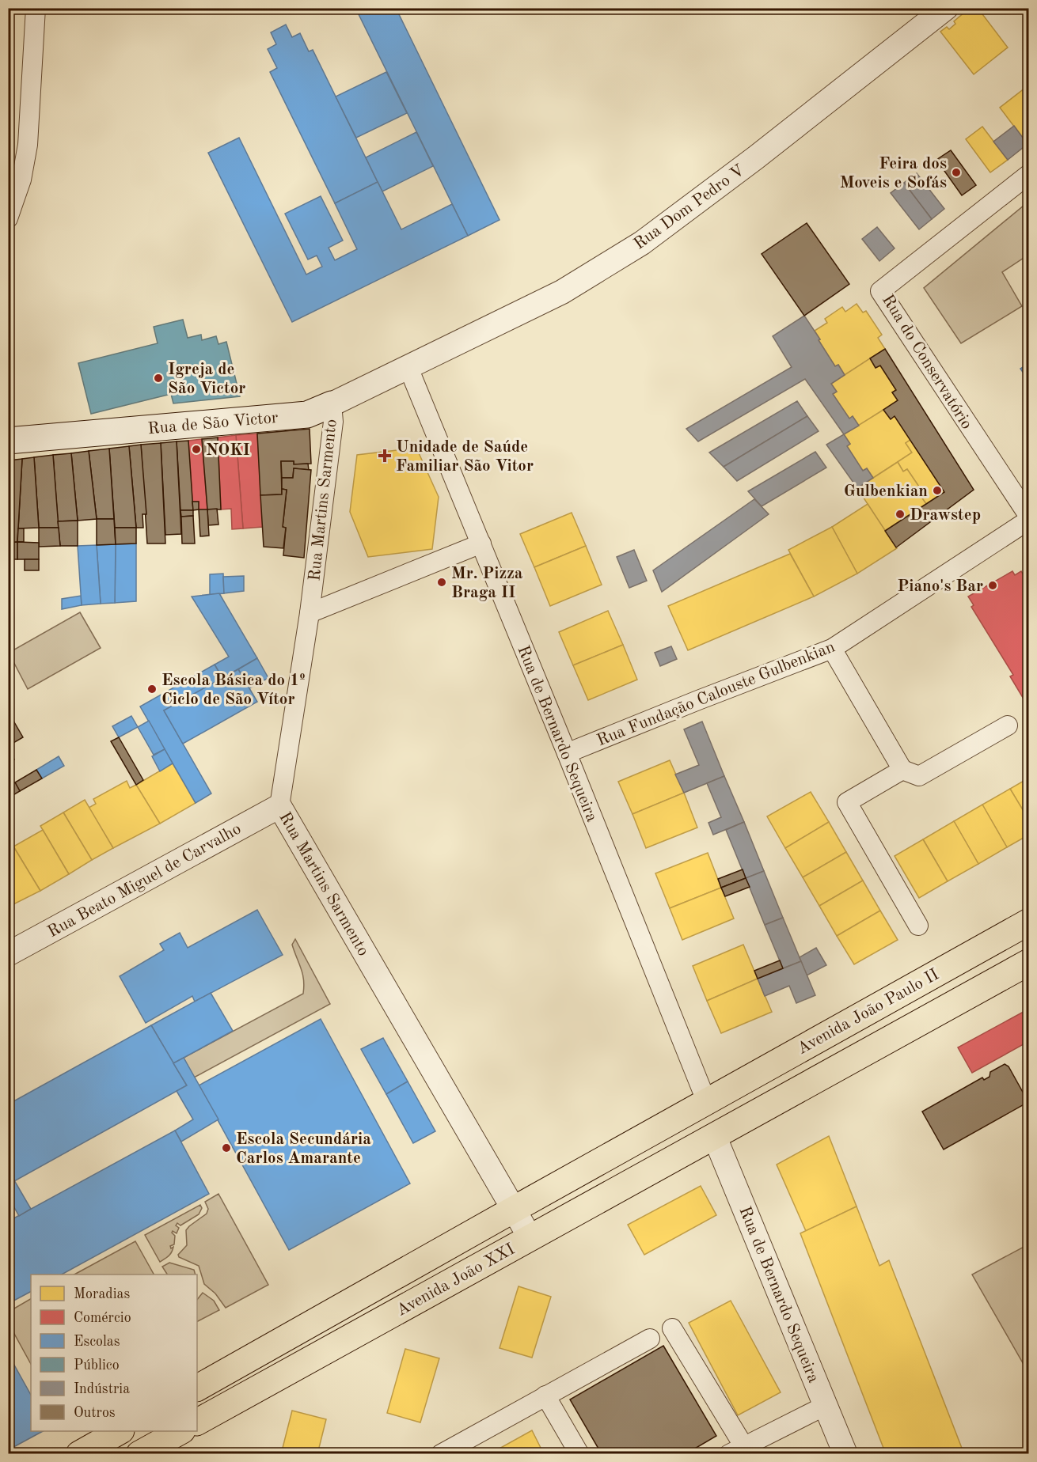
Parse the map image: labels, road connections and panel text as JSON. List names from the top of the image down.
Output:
{
  "streets": {
    "main road": ["Rua de São Victor", "Avenida João Paulo II", "Avenida João XXI"],
    "street": [
      "Rua Dom Pedro V",
      "Rua do Conservatório",
      "Rua Martins Sarmento",
      "Rua Fundação Calouste Gulbenkian",
      "Rua de Bernardo Sequeira",
      "Rua Beato Miguel de Carvalho"
    ]
  },
  "crossings": [
    ["Rua Dom Pedro V", "Rua de São Victor"],
    ["Rua Dom Pedro V", "Rua de Bernardo Sequeira"],
    ["Rua do Conservatório", "Rua Fundação Calouste Gulbenkian"],
    ["Rua de São Victor", "Rua Martins Sarmento"],
    ["Rua de São Victor", "Rua de Bernardo Sequeira"],
    ["Rua Martins Sarmento", "Rua Beato Miguel de Carvalho"],
    ["Rua Martins Sarmento", "Avenida João XXI"],
    ["Rua Fundação Calouste Gulbenkian", "Rua de Bernardo Sequeira"],
    ["Rua de Bernardo Sequeira", "Avenida João Paulo II"],
    ["Rua de Bernardo Sequeira", "Avenida João XXI"],
    ["Avenida João Paulo II", "Avenida João XXI"]
  ],
  "places": {
    "other": [
      "Feira dos Moveis e Sofás",
      "Igreja de São Victor",
      "NOKI",
      "Gulbenkian",
      "Drawstep",
      "Mr. Pizza Braga II",
      "Piano's Bar",
      "Escola Básica do 1º Ciclo de São Vítor",
      "Escola Secundária Carlos Amarante"
    ],
    "health": ["Unidade de Saúde Familiar São Vitor"]
  },
  "legend": [
    "Moradias",
    "Comércio",
    "Escolas",
    "Público",
    "Indústria",
    "Outros"
  ]
}
